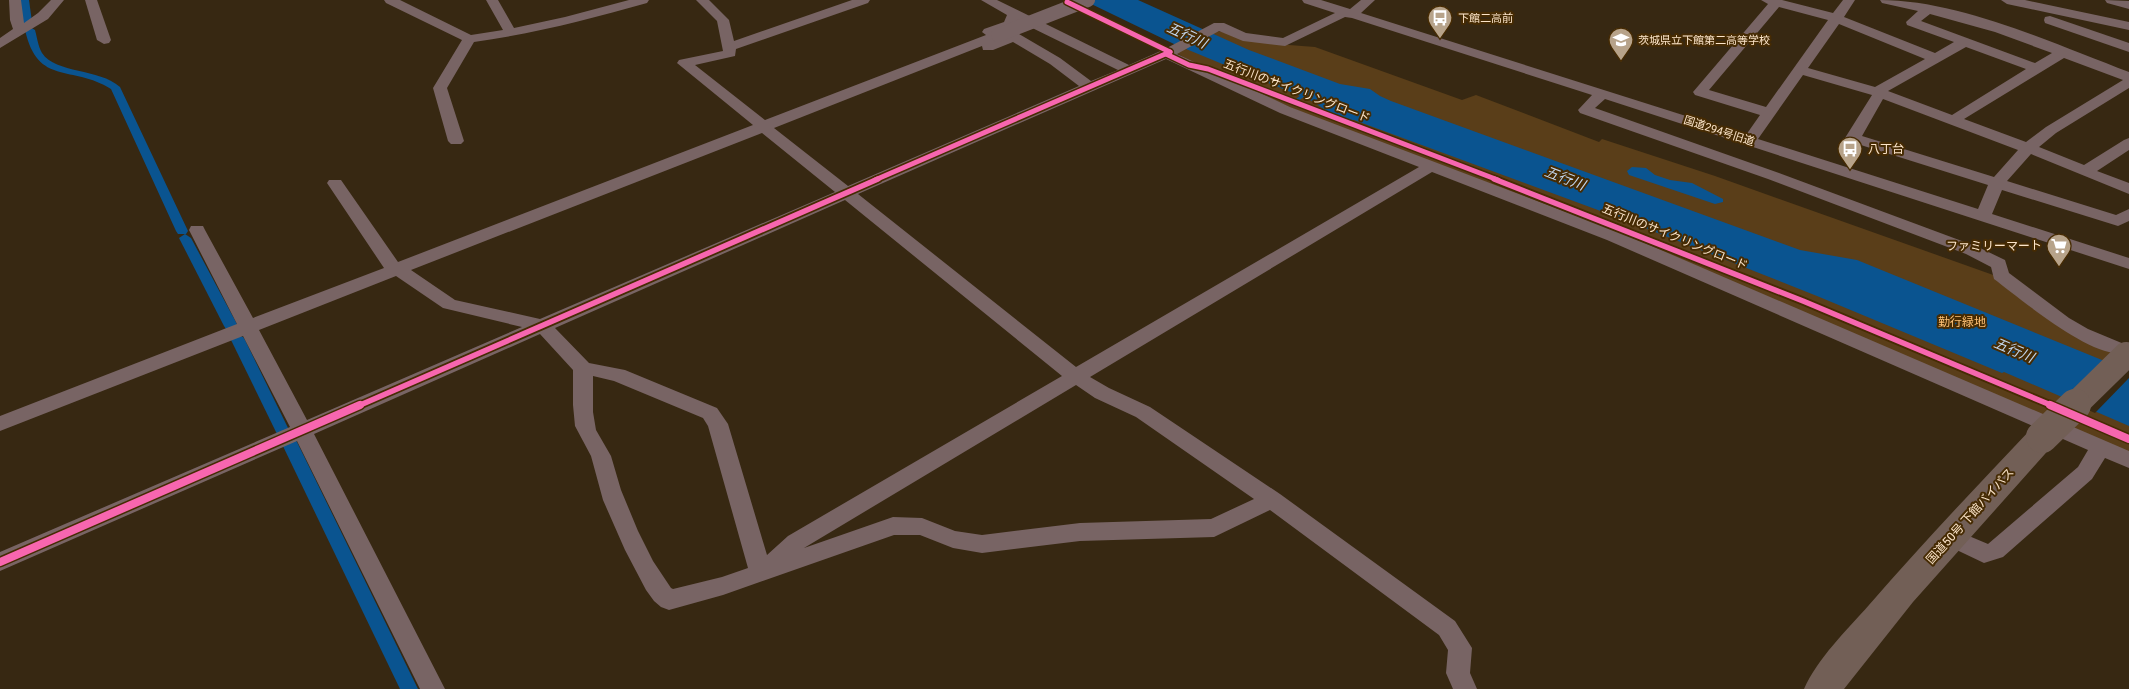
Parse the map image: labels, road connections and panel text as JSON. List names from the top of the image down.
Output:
{
  "streets": {
    "highway": ["国道50号 下館バイパス"],
    "street": ["国道294号旧道"],
    "cycle path": ["五行川のサイクリングロード"]
  },
  "water": ["五行川"],
  "parks": ["勤行緑地"],
  "places": {
    "bus stop": ["下館二高前", "八丁台"],
    "school or university": ["茨城県立下館第二高等学校"],
    "supermarket": ["ファミリーマート"]
  }
}
